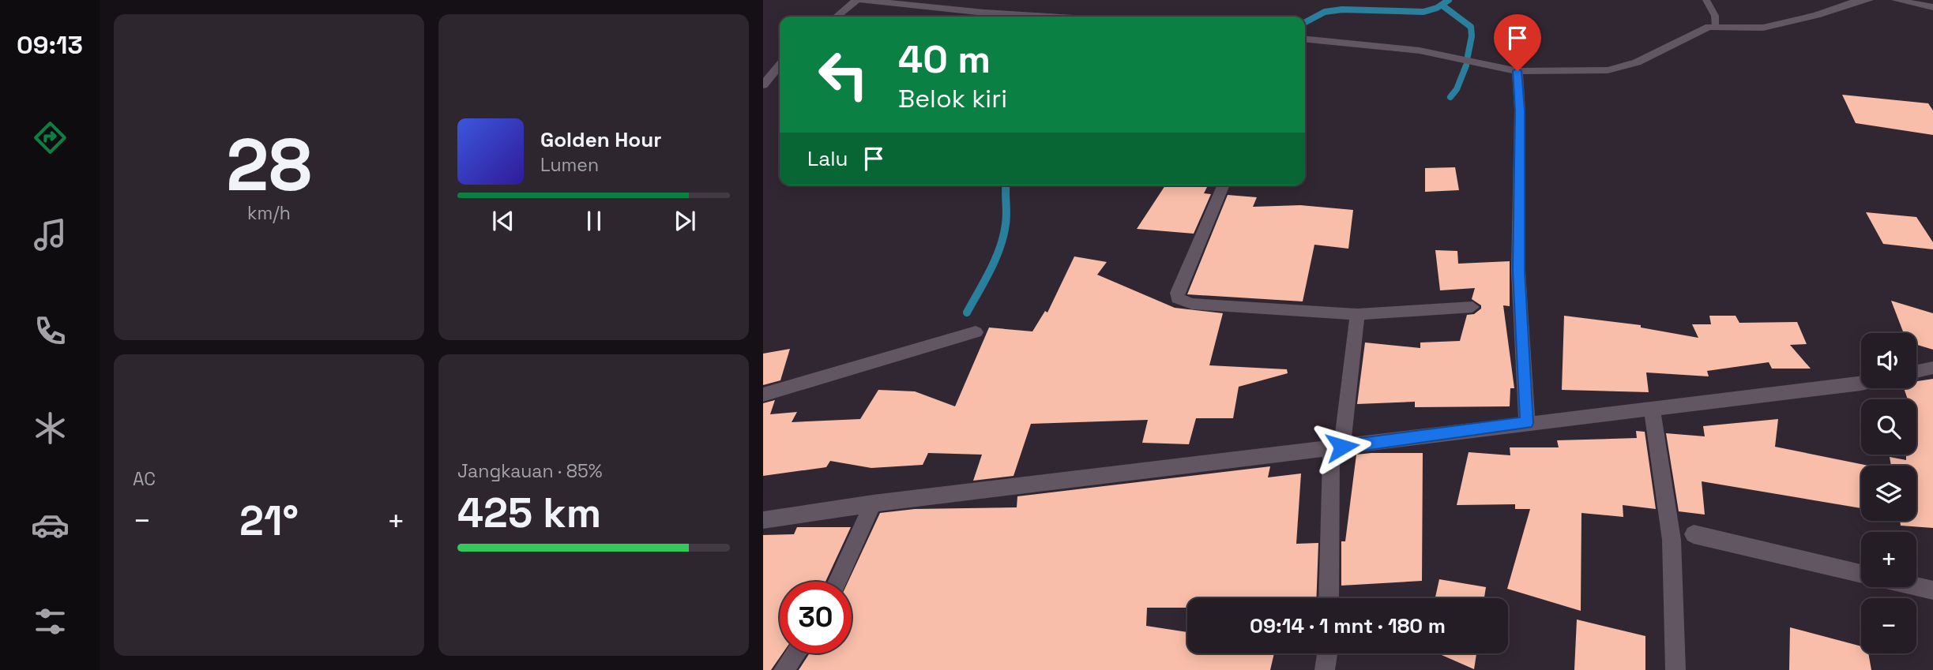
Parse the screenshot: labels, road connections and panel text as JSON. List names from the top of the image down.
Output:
{
  "page": {
    "tabs": "09:13",
    "tile": [
      ["28", "km/h"],
      "AC",
      ["Jangkauan · 85%", "425 km"]
    ],
    "turn": ["40 m", "Belok kiri"],
    "song": ["Golden Hour", "Lumen"],
    "then": "Lalu",
    "map_buttons": ["+", "−"],
    "heat": ["−", "21°", "+"],
    "limit": "30",
    "trip": "09:14 · 1 mnt · 180 m"
  }
}
